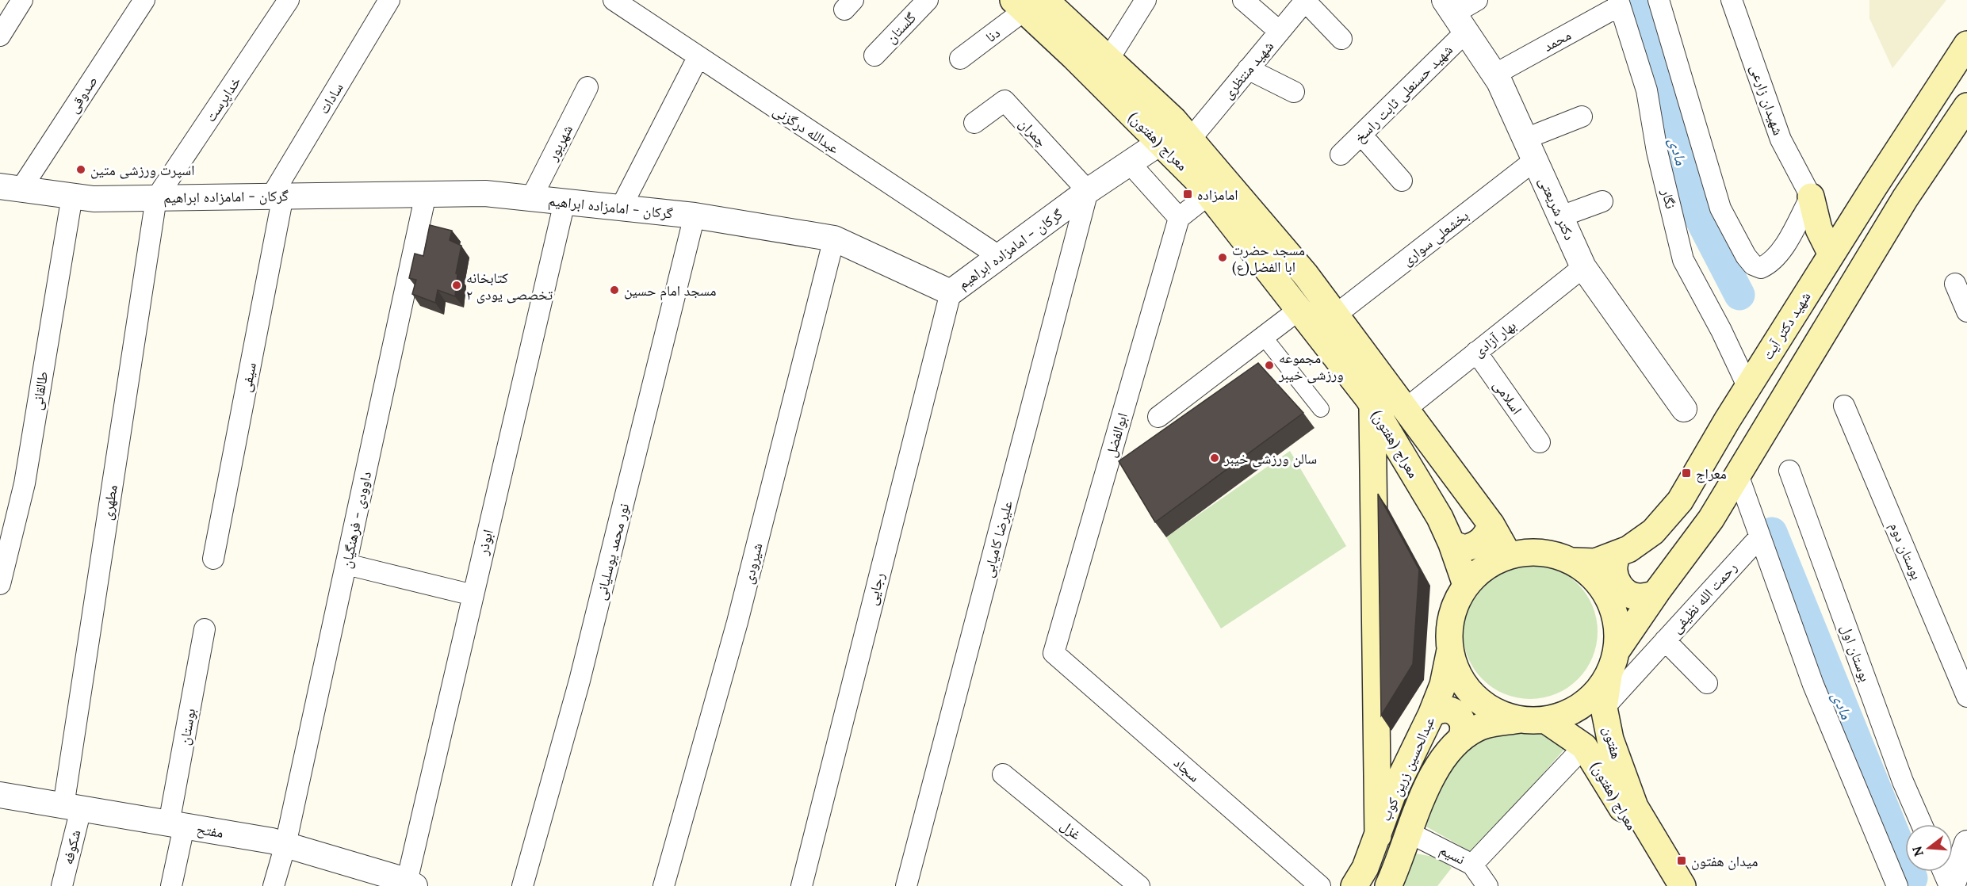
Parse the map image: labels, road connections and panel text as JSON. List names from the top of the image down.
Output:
{
  "streets": {
    "main road": [
      "معراج (هفتون)",
      "شهید دکتر آیت",
      "هفتون",
      "عبدالحسین زرین کوب"
    ],
    "street": [
      "گلستان",
      "دنا",
      "محمد",
      "شهید منتظری",
      "شهید حسنعلی ثابت راسخ",
      "صدوقی",
      "سادات",
      "خداپرست",
      "شهیدان زارعی",
      "عبدالله درگزنی",
      "چمران",
      "شهریور",
      "گرکان - امامزاده ابراهیم",
      "نگار",
      "دکتر شریعتی",
      "بخشعلی سواری",
      "بهار آزادی",
      "سیفی",
      "طالقانی",
      "اسلامی",
      "ابوالفضل",
      "مطهری",
      "داوودی - فرهنگیان",
      "علیرضا کامیابی",
      "ابوذر",
      "بوستان دوم",
      "نور محمد یوسلیانی",
      "شیرودی",
      "رجایی",
      "رحمت الله نظیفی",
      "بوستان اول",
      "بوستان",
      "سجاد",
      "غزل",
      "مفتح",
      "شکوفه",
      "نسیم"
    ]
  },
  "crossings": [
    ["دنا", "معراج (هفتون)"],
    ["محمد", "نگار"],
    ["محمد", "دکتر شریعتی"],
    ["شهید منتظری", "معراج (هفتون)"],
    ["شهید حسنعلی ثابت راسخ", "دکتر شریعتی"],
    ["صدوقی", "گرکان - امامزاده ابراهیم"],
    ["سادات", "گرکان - امامزاده ابراهیم"],
    ["سادات", "سیفی"],
    ["خداپرست", "گرکان - امامزاده ابراهیم"],
    ["خداپرست", "مطهری"],
    ["عبدالله درگزنی", "گرکان - امامزاده ابراهیم"],
    ["چمران", "گرکان - امامزاده ابراهیم"],
    ["چمران", "علیرضا کامیابی"],
    ["معراج (هفتون)", "گرکان - امامزاده ابراهیم"],
    ["معراج (هفتون)", "بخشعلی سواری"],
    ["معراج (هفتون)", "شهید دکتر آیت"],
    ["معراج (هفتون)", "بهار آزادی"],
    ["معراج (هفتون)", "هفتون"],
    ["معراج (هفتون)", "عبدالحسین زرین کوب"],
    ["شهریور", "گرکان - امامزاده ابراهیم"],
    ["گرکان - امامزاده ابراهیم", "سیفی"],
    ["گرکان - امامزاده ابراهیم", "طالقانی"],
    ["گرکان - امامزاده ابراهیم", "مطهری"],
    ["گرکان - امامزاده ابراهیم", "داوودی - فرهنگیان"],
    ["گرکان - امامزاده ابراهیم", "علیرضا کامیابی"],
    ["گرکان - امامزاده ابراهیم", "ابوذر"],
    ["گرکان - امامزاده ابراهیم", "نور محمد یوسلیانی"],
    ["گرکان - امامزاده ابراهیم", "شیرودی"],
    ["گرکان - امامزاده ابراهیم", "رجایی"],
    ["نگار", "شهید دکتر آیت"],
    ["دکتر شریعتی", "بخشعلی سواری"],
    ["دکتر شریعتی", "بهار آزادی"],
    ["شهید دکتر آیت", "هفتون"],
    ["شهید دکتر آیت", "عبدالحسین زرین کوب"],
    ["بهار آزادی", "اسلامی"],
    ["ابوالفضل", "سجاد"],
    ["مطهری", "مفتح"],
    ["مطهری", "شکوفه"],
    ["داوودی - فرهنگیان", "مفتح"],
    ["ابوذر", "مفتح"],
    ["رحمت الله نظیفی", "هفتون"],
    ["بوستان", "مفتح"],
    ["هفتون", "عبدالحسین زرین کوب"],
    ["عبدالحسین زرین کوب", "نسیم"],
    ["مفتح", "شکوفه"]
  ],
  "water": ["مادی"],
  "places": {
    "other": [
      "اسپرت ورزشی متین",
      "مسجد حضرت ابا الفضل(ع)",
      "کتابخانه تخصصی یودی ۲",
      "مسجد امام حسین",
      "مجموعه ورزشی خیبر",
      "سالن ورزشی خیبر"
    ],
    "transit": ["امامزاده", "معراج", "میدان هفتون"]
  },
  "north": "left"
}
